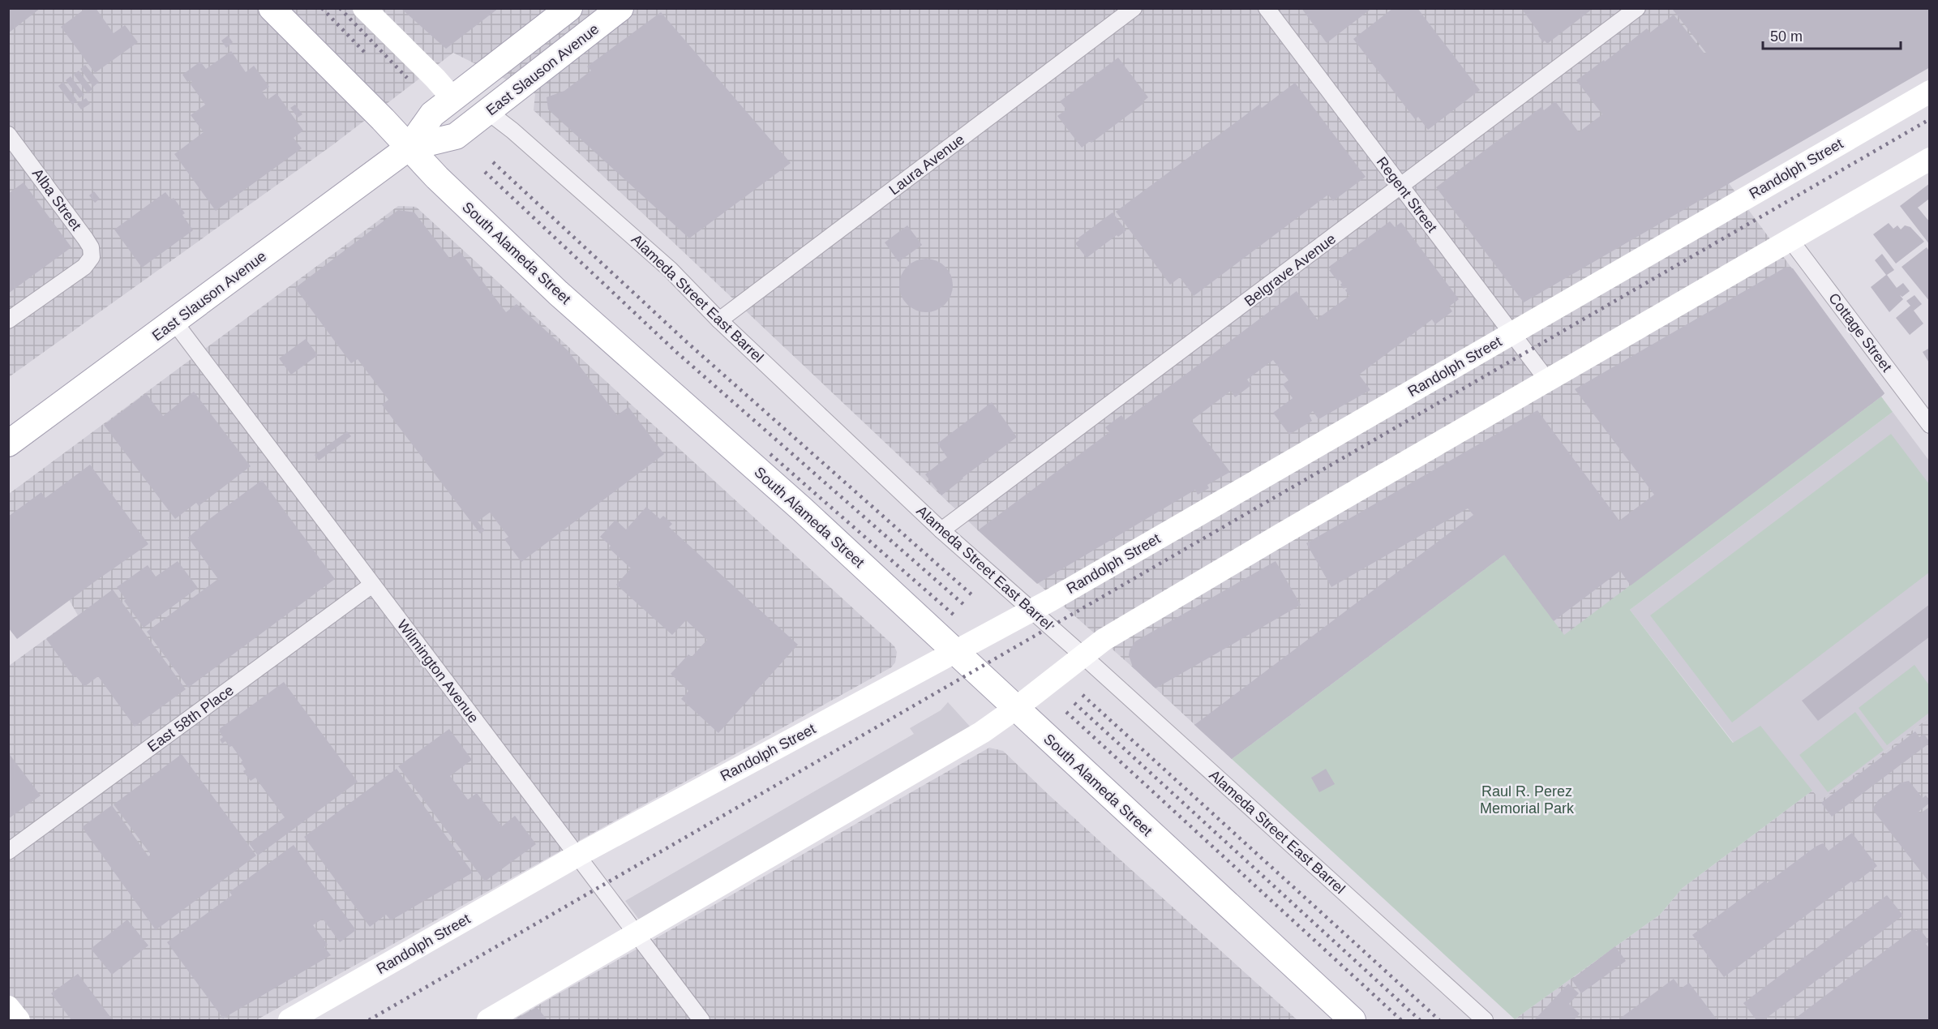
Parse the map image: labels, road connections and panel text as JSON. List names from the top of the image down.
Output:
{
  "streets": {
    "main road": ["East Slauson Avenue", "South Alameda Street"],
    "street": [
      "Laura Avenue",
      "Randolph Street",
      "Regent Street",
      "Alba Street",
      "Belgrave Avenue",
      "Alameda Street East Barrel",
      "Cottage Street",
      "Wilmington Avenue",
      "East 58th Place"
    ]
  },
  "crossings": [
    ["East Slauson Avenue", "South Alameda Street"],
    ["East Slauson Avenue", "Alameda Street East Barrel"],
    ["East Slauson Avenue", "Wilmington Avenue"],
    ["Laura Avenue", "Alameda Street East Barrel"],
    ["Randolph Street", "Regent Street"],
    ["Randolph Street", "South Alameda Street"],
    ["Randolph Street", "Alameda Street East Barrel"],
    ["Randolph Street", "Wilmington Avenue"],
    ["Regent Street", "Belgrave Avenue"],
    ["Belgrave Avenue", "Alameda Street East Barrel"],
    ["Wilmington Avenue", "East 58th Place"]
  ],
  "parks": ["Raul R. Perez Memorial Park"],
  "scale_bar": "50 m"
}
